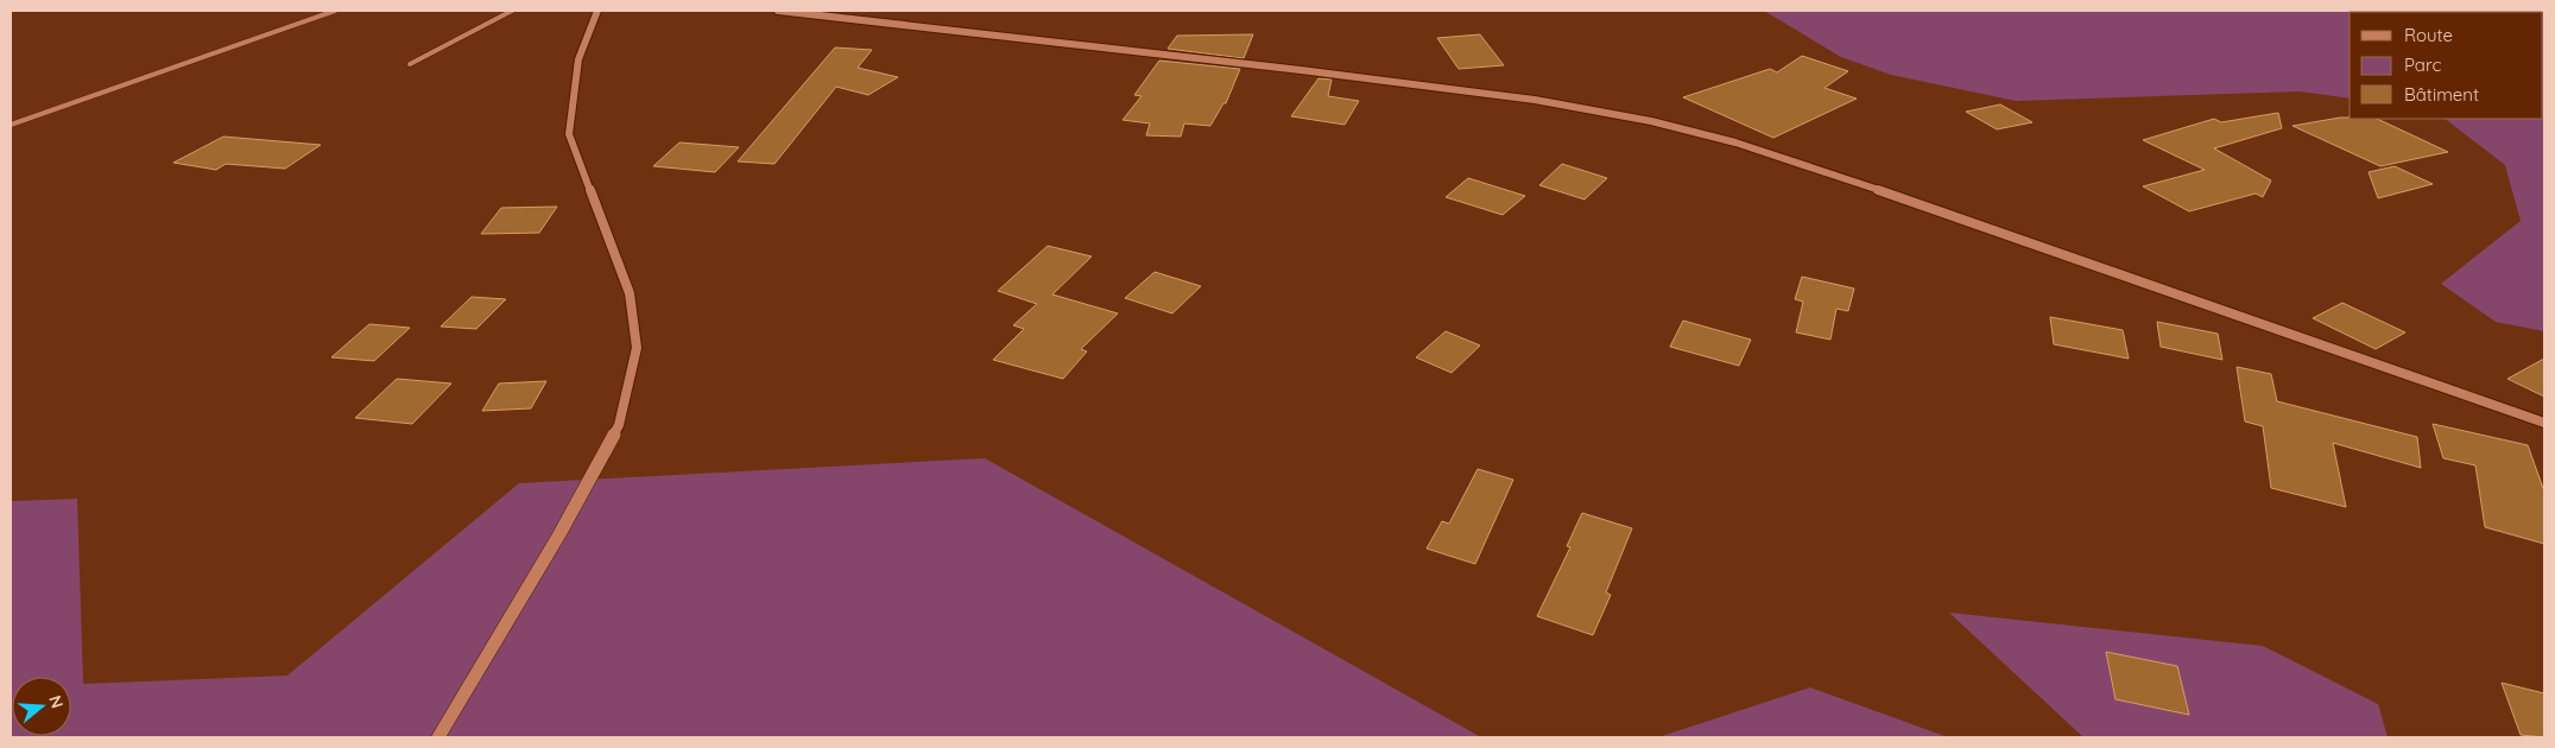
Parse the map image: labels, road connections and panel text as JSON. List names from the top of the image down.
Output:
{
  "legend": ["Route", "Parc", "Bâtiment"],
  "north": "right"
}
